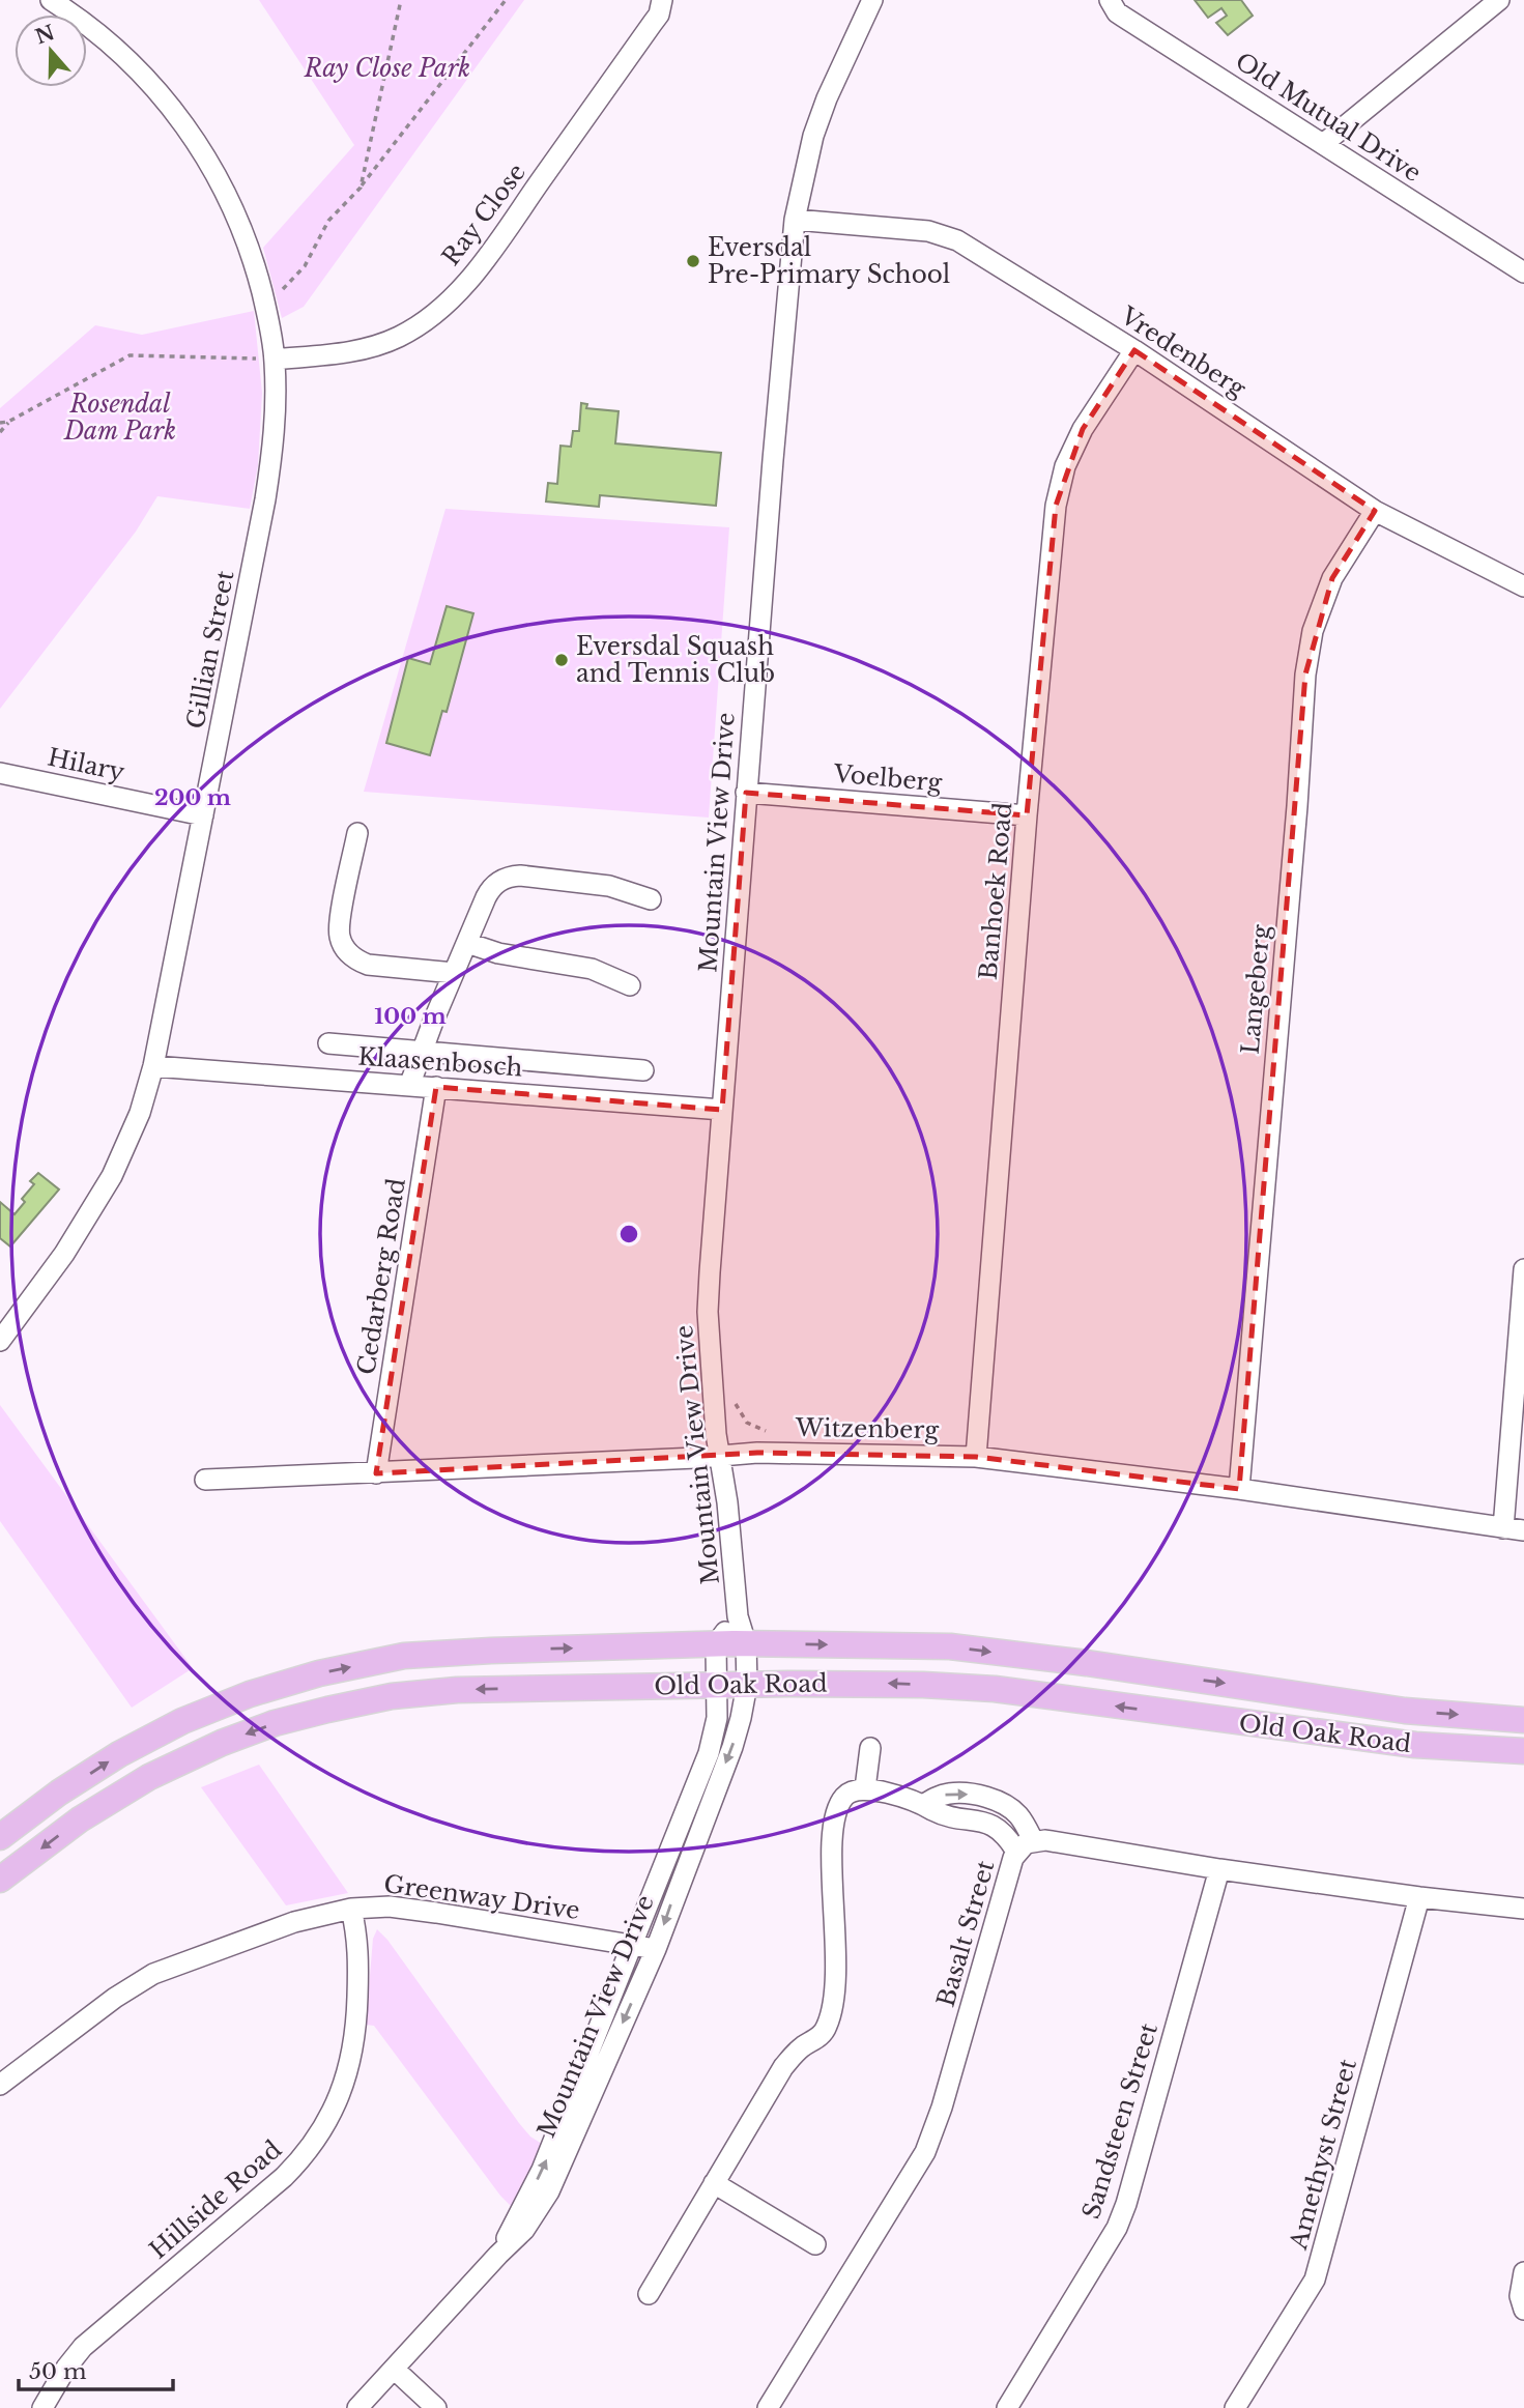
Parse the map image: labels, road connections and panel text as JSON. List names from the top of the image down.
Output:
{
  "streets": {
    "main road": ["Old Oak Road"],
    "street": [
      "Old Mutual Drive",
      "Ray Close",
      "Vredenberg",
      "Gillian Street",
      "Hilary",
      "Voelberg",
      "Mountain View Drive",
      "Banhoek Road",
      "Langeberg",
      "Klaasenbosch",
      "Cedarberg Road",
      "Witzenberg",
      "Greenway Drive",
      "Basalt Street",
      "Sandsteen Street",
      "Amethyst Street",
      "Hillside Road"
    ]
  },
  "crossings": [
    ["Ray Close", "Gillian Street"],
    ["Vredenberg", "Mountain View Drive"],
    ["Vredenberg", "Banhoek Road"],
    ["Vredenberg", "Langeberg"],
    ["Gillian Street", "Hilary"],
    ["Gillian Street", "Klaasenbosch"],
    ["Voelberg", "Mountain View Drive"],
    ["Voelberg", "Banhoek Road"],
    ["Mountain View Drive", "Klaasenbosch"],
    ["Mountain View Drive", "Witzenberg"],
    ["Mountain View Drive", "Old Oak Road"],
    ["Mountain View Drive", "Greenway Drive"],
    ["Banhoek Road", "Witzenberg"],
    ["Langeberg", "Witzenberg"],
    ["Klaasenbosch", "Cedarberg Road"],
    ["Cedarberg Road", "Witzenberg"],
    ["Greenway Drive", "Hillside Road"]
  ],
  "parks": ["Ray Close Park", "Rosendal Dam Park"],
  "places": ["Eversdal Pre-Primary School", "Eversdal Squash and Tennis Club"],
  "scale_bar": "50 m",
  "north": "top",
  "rings": ["200 m", "100 m"]
}
